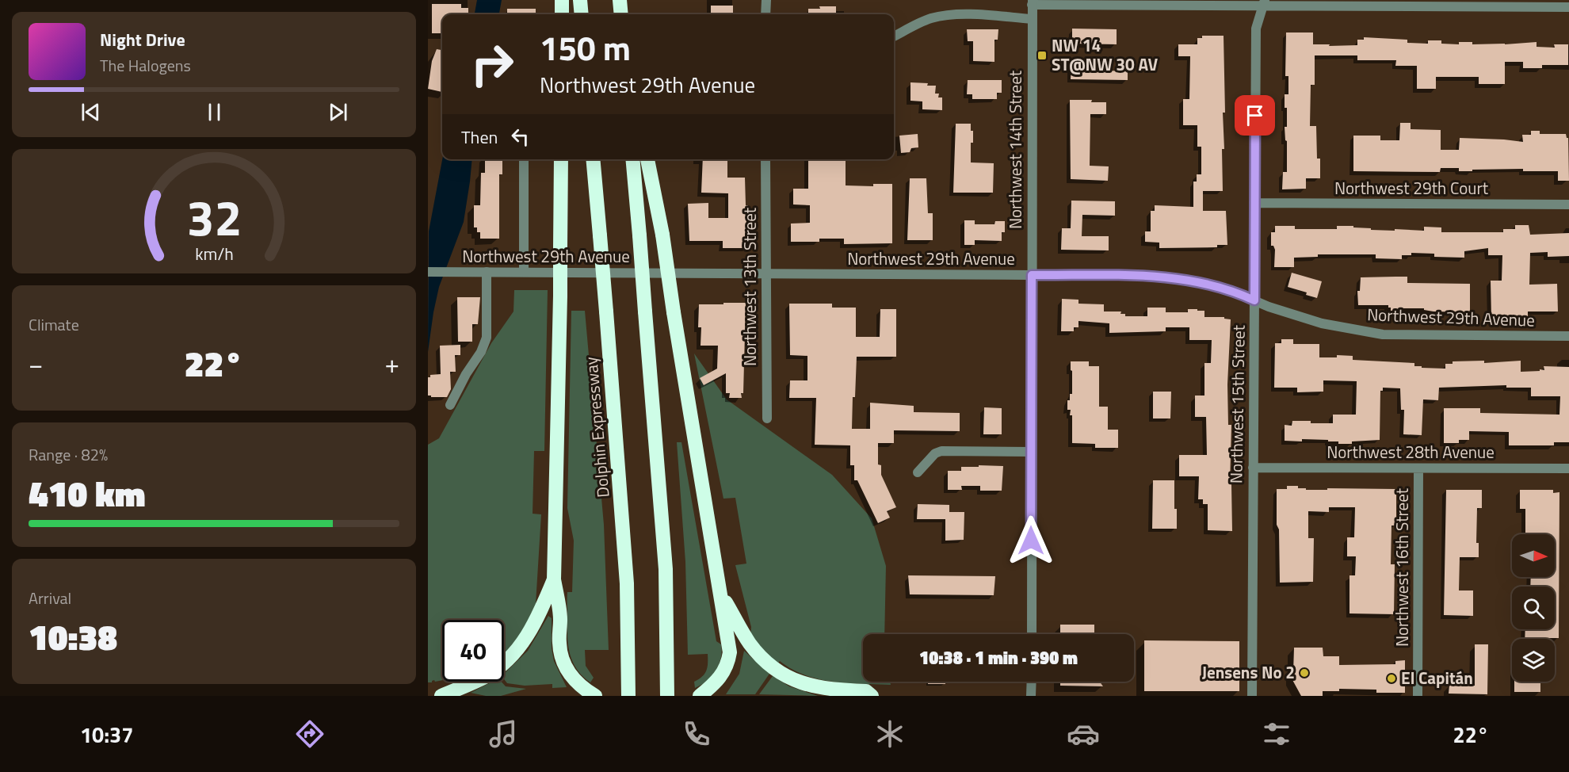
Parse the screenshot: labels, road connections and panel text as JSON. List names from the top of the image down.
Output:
{
  "streets": {
    "highway": ["Dolphin Expressway"],
    "street": [
      "Northwest 14th Street",
      "Northwest 29th Court",
      "Northwest 29th Avenue",
      "Northwest 13th Street",
      "Northwest 15th Street",
      "Northwest 28th Avenue",
      "Northwest 16th Street"
    ]
  },
  "crossings": [
    ["Northwest 14th Street", "Northwest 29th Avenue"],
    ["Northwest 29th Court", "Northwest 15th Street"],
    ["Northwest 29th Avenue", "Northwest 13th Street"],
    ["Northwest 29th Avenue", "Northwest 15th Street"],
    ["Northwest 15th Street", "Northwest 28th Avenue"],
    ["Northwest 28th Avenue", "Northwest 16th Street"]
  ],
  "places": {
    "transit": ["NW 14 ST@NW 30 AV"],
    "other": ["Jensens No 2", "El Capitán"]
  },
  "north": "right",
  "page": {
    "turn": ["150 m", "Northwest 29th Avenue"],
    "song": ["Night Drive", "The Halogens"],
    "then": "Then",
    "tile": [
      "Climate",
      ["Range · 82%", "410 km"],
      ["Arrival", "10:38"]
    ],
    "heat": ["−", "22°", "+"],
    "limit": "40",
    "trip": "10:38 · 1 min · 390 m",
    "tabs": ["10:37", "22°"],
    "gauge": ["32", "km/h"]
  }
}
